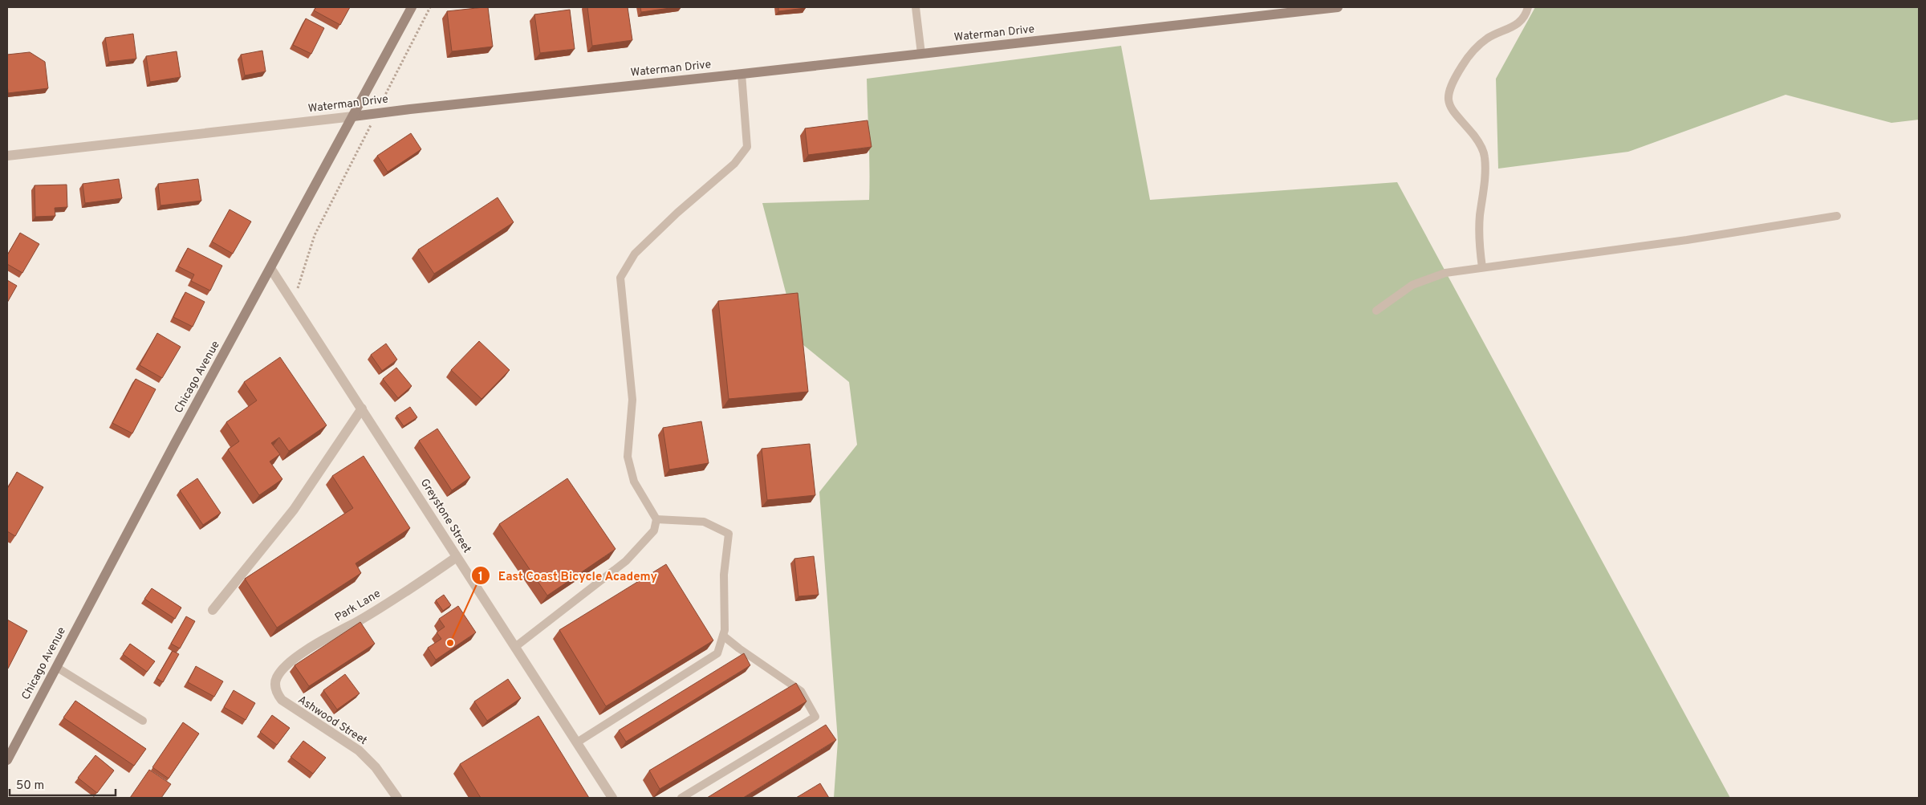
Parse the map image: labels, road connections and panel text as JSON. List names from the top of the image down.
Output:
{
  "streets": {
    "street": [
      "Waterman Drive",
      "Chicago Avenue",
      "Greystone Street",
      "Park Lane",
      "Ashwood Street"
    ]
  },
  "crossings": [
    ["Waterman Drive", "Chicago Avenue"],
    ["Chicago Avenue", "Greystone Street"],
    ["Greystone Street", "Park Lane"],
    ["Park Lane", "Ashwood Street"]
  ],
  "places": ["East Coast Bicycle Academy"],
  "scale_bar": "50 m"
}
